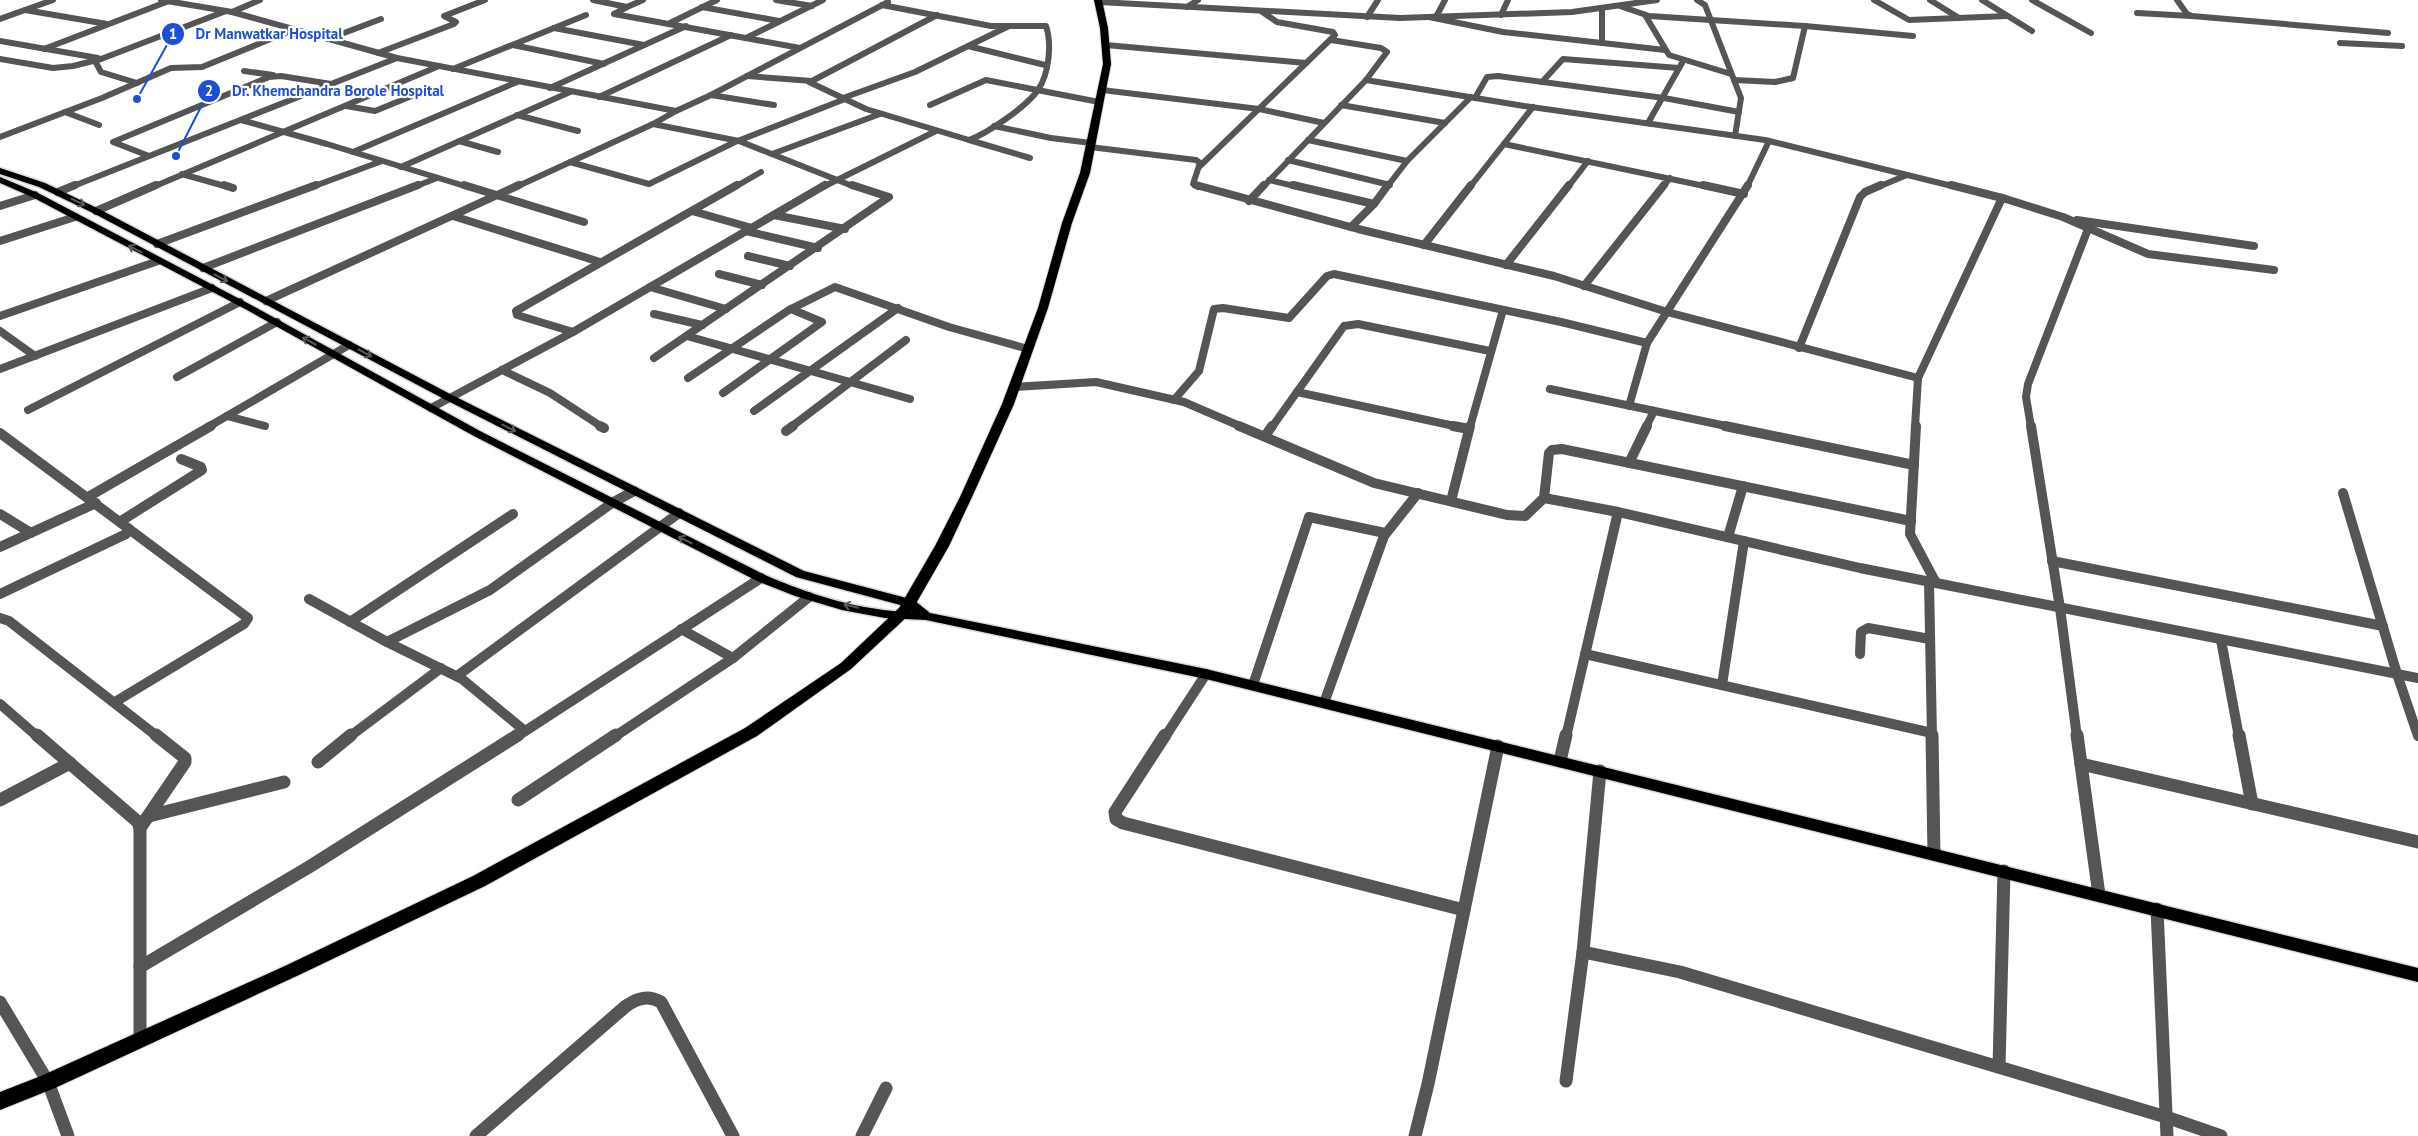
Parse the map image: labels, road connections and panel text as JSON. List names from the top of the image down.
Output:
{
  "places": ["Dr Manwatkar Hospital", "Dr. Khemchandra Borole Hospital"]
}
